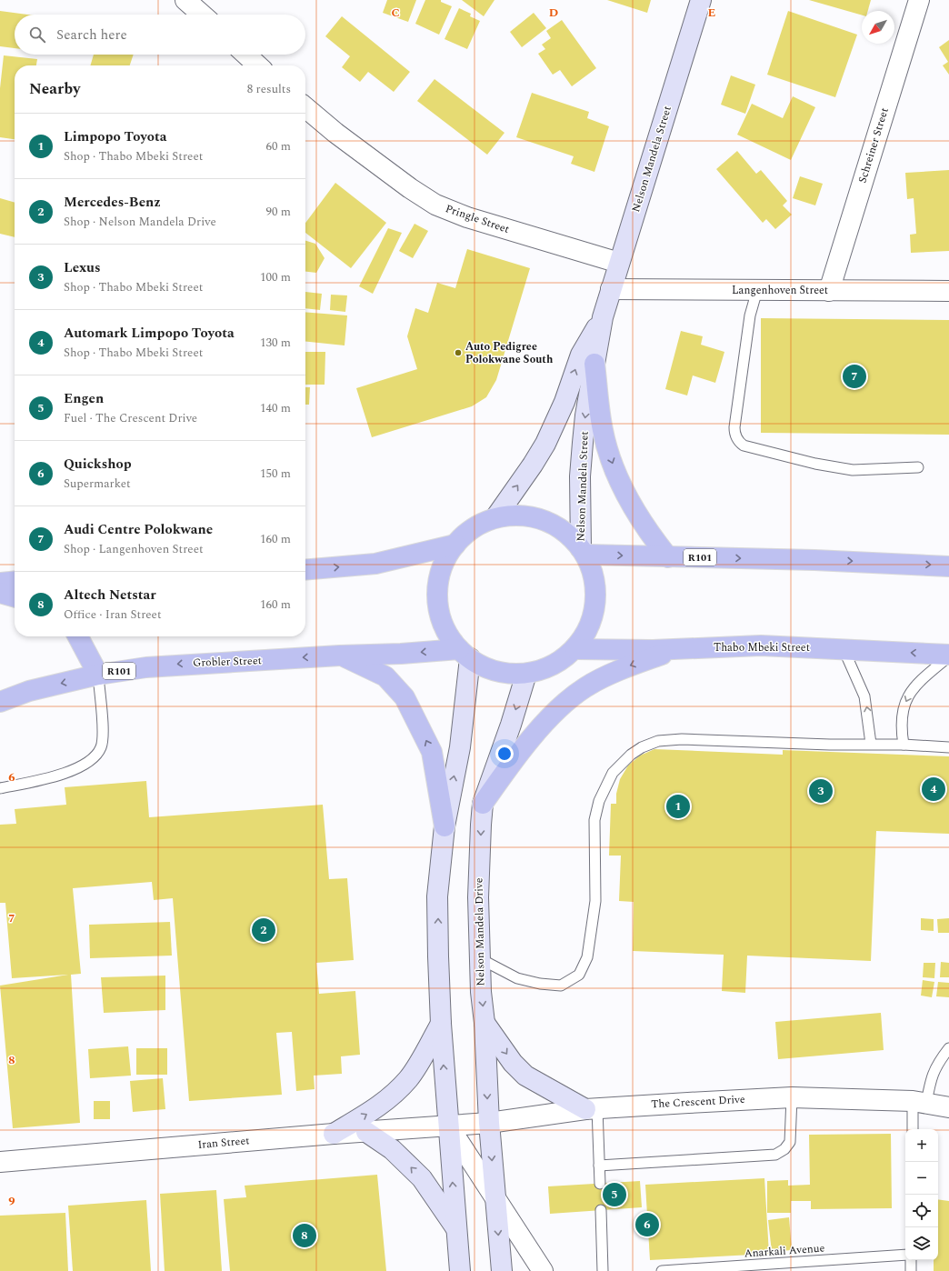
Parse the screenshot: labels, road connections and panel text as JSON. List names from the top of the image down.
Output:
{
  "streets": {
    "main road": [
      "Nelson Mandela Street",
      "R101",
      "Thabo Mbeki Street",
      "Grobler Street",
      "Nelson Mandela Drive"
    ],
    "street": [
      "Schreiner Street",
      "Pringle Street",
      "Langenhoven Street",
      "The Crescent Drive",
      "Iran Street"
    ],
    "lane": ["Anarkali Avenue"]
  },
  "crossings": [
    ["Schreiner Street", "Langenhoven Street"],
    ["Nelson Mandela Street", "Pringle Street"],
    ["Nelson Mandela Street", "Langenhoven Street"],
    ["Nelson Mandela Street", "R101"],
    ["Grobler Street", "Nelson Mandela Drive"],
    ["Nelson Mandela Drive", "The Crescent Drive"],
    ["Nelson Mandela Drive", "Iran Street"],
    ["The Crescent Drive", "Iran Street"]
  ],
  "places": ["Auto Pedigree Polokwane South"],
  "north": "bottom left",
  "page": {
    "search": "Search here",
    "heading": ["Nearby", "8 results"],
    "list": [
      {
        "mark": "1",
        "name": "Limpopo Toyota",
        "note": "Shop · Thabo Mbeki Street",
        "value": "60 m"
      },
      {
        "mark": "2",
        "name": "Mercedes-Benz",
        "note": "Shop · Nelson Mandela Drive",
        "value": "90 m"
      },
      {
        "mark": "3",
        "name": "Lexus",
        "note": "Shop · Thabo Mbeki Street",
        "value": "100 m"
      },
      {
        "mark": "4",
        "name": "Automark Limpopo Toyota",
        "note": "Shop · Thabo Mbeki Street",
        "value": "130 m"
      },
      {
        "mark": "5",
        "name": "Engen",
        "note": "Fuel · The Crescent Drive",
        "value": "140 m"
      },
      {
        "mark": "6",
        "name": "Quickshop",
        "note": "Supermarket",
        "value": "150 m"
      },
      {
        "mark": "7",
        "name": "Audi Centre Polokwane",
        "note": "Shop · Langenhoven Street",
        "value": "160 m"
      },
      {
        "mark": "8",
        "name": "Altech Netstar",
        "note": "Office · Iran Street",
        "value": "160 m"
      }
    ],
    "pins": [
      "7",
      "4",
      "3",
      "1",
      "2",
      "5",
      "6",
      "8"
    ],
    "map_buttons": ["+", "−"]
  },
  "grid": {
    "columns": ["C", "D", "E"],
    "rows": [
      "6",
      "7",
      "8",
      "9"
    ]
  }
}
